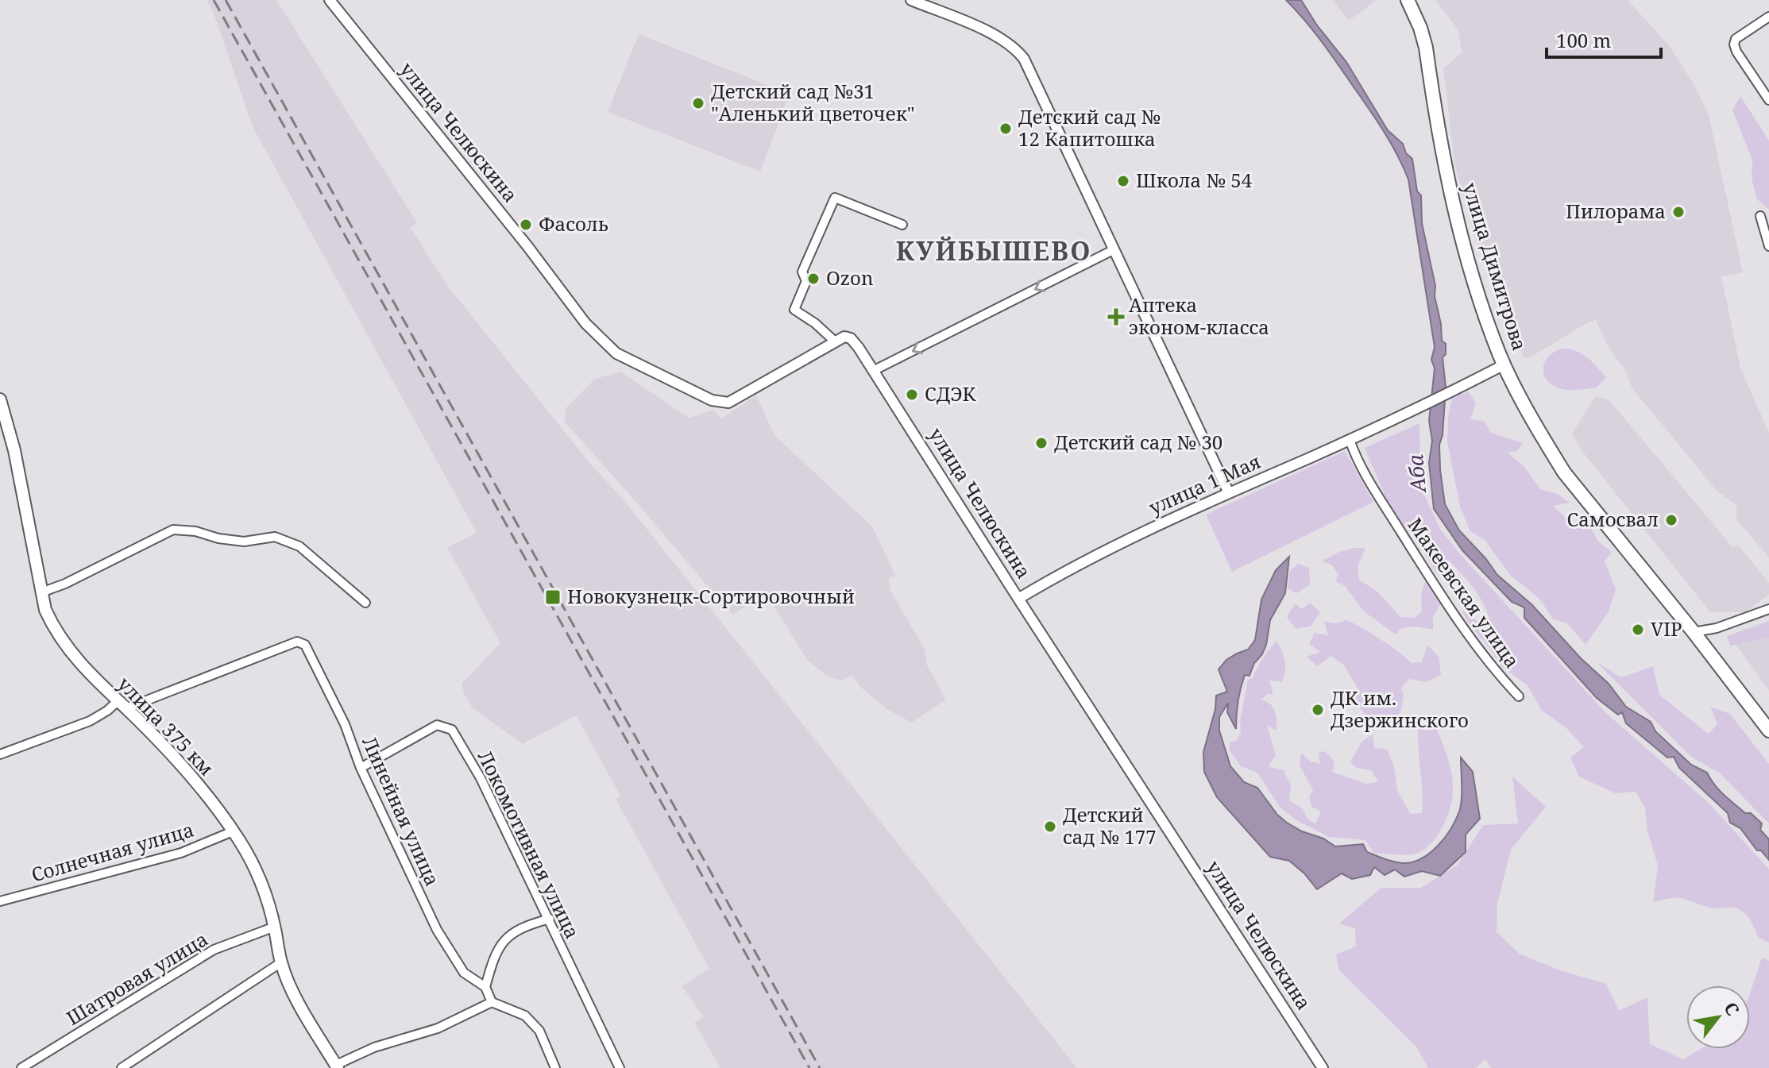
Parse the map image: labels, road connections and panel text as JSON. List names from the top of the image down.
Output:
{
  "streets": {
    "main road": ["улица Димитрова", "улица 375 км"],
    "street": [
      "улица Челюскина",
      "улица 1 Мая",
      "Макеевская улица",
      "Линейная улица",
      "Локомотивная улица",
      "Солнечная улица",
      "Шатровая улица"
    ]
  },
  "crossings": [
    ["улица Челюскина", "улица 1 Мая"],
    ["улица Димитрова", "улица 1 Мая"],
    ["улица 1 Мая", "Макеевская улица"],
    ["улица 375 км", "Линейная улица"],
    ["улица 375 км", "Солнечная улица"],
    ["улица 375 км", "Шатровая улица"],
    ["Линейная улица", "Локомотивная улица"]
  ],
  "districts": ["КУЙБЫШЕВО"],
  "water": ["Аба"],
  "places": {
    "other": [
      "Детский сад №31 \"Аленький цветочек\"",
      "Детский сад № 12 Капитошка",
      "Школа № 54",
      "Пилорама",
      "Фасоль",
      "Ozon",
      "СДЭК",
      "Детский сад № 30",
      "Самосвал",
      "VIP",
      "ДК им. Дзержинского",
      "Детский сад № 177"
    ],
    "health": ["Аптека эконом-класса"],
    "transit": ["Новокузнецк-Сортировочный"]
  },
  "scale_bar": "100 m",
  "north": "top right"
}
